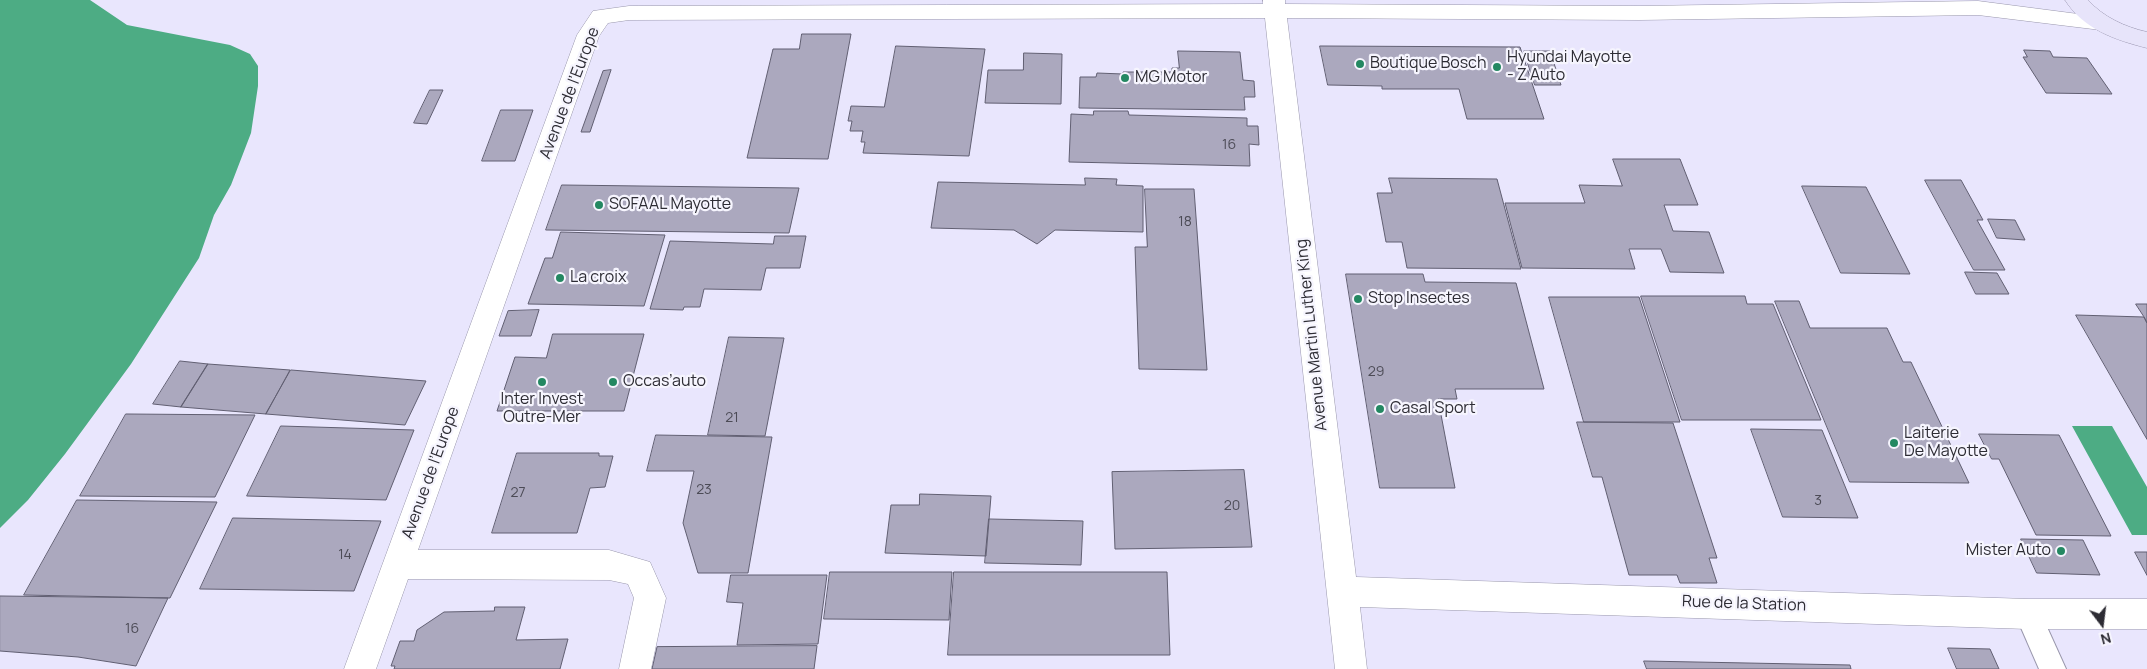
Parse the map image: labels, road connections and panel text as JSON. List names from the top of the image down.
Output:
{
  "streets": {
    "street": ["Avenue de l’Europe", "Avenue Martin Luther King", "Rue de la Station"]
  },
  "crossings": [
    ["Avenue de l’Europe", "Avenue Martin Luther King"],
    ["Avenue Martin Luther King", "Rue de la Station"]
  ],
  "places": [
    "Boutique Bosch",
    "Hyundai Mayotte - Z Auto",
    "MG Motor",
    "SOFAAL Mayotte",
    "La croix",
    "Stop Insectes",
    "Inter Invest Outre-Mer",
    "Occas’auto",
    "Casal Sport",
    "Laiterie De Mayotte",
    "Mister Auto"
  ],
  "house_numbers": [
    "16",
    "18",
    "29",
    "21",
    "23",
    "27",
    "3",
    "20",
    "14",
    "16"
  ],
  "north": "bottom"
}
